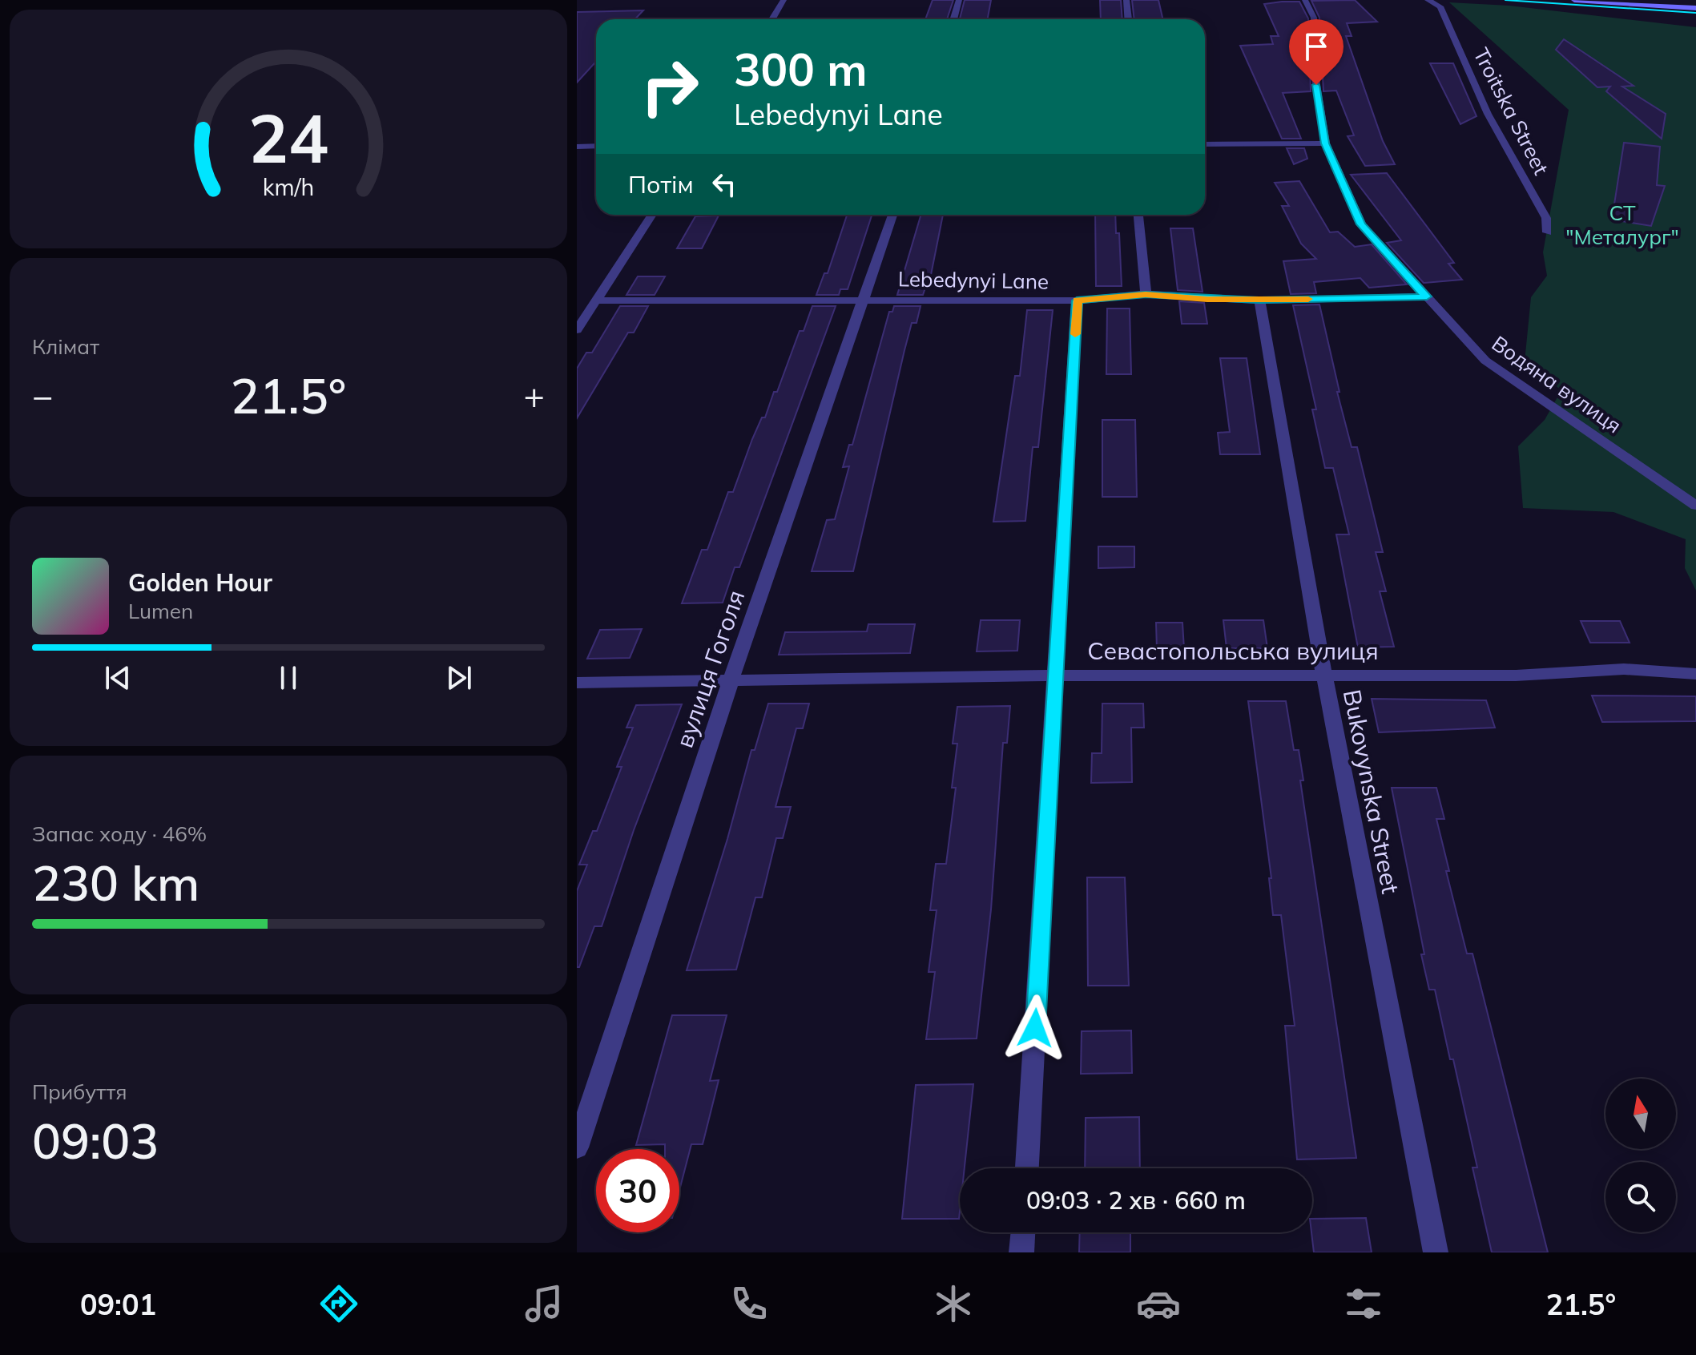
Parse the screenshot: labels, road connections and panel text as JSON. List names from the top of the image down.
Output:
{
  "streets": {
    "street": [
      "Troitska Street",
      "Lebedynyi Lane",
      "Водяна вулиця",
      "Севастопольська вулиця",
      "вулиця Гоголя",
      "Bukovynska Street"
    ]
  },
  "crossings": [
    ["Lebedynyi Lane", "Водяна вулиця"],
    ["Lebedynyi Lane", "вулиця Гоголя"],
    ["Lebedynyi Lane", "Bukovynska Street"],
    ["Севастопольська вулиця", "вулиця Гоголя"],
    ["Севастопольська вулиця", "Bukovynska Street"]
  ],
  "parks": ["СТ \"Металург\""],
  "north": "top",
  "page": {
    "turn": ["300 m", "Lebedynyi Lane"],
    "then": "Потім",
    "tile": [
      "Клімат",
      ["Запас ходу · 46%", "230 km"],
      ["Прибуття", "09:03"]
    ],
    "heat": ["−", "21.5°", "+"],
    "song": ["Golden Hour", "Lumen"],
    "limit": "30",
    "trip": "09:03 · 2 хв · 660 m",
    "tabs": ["09:01", "21.5°"],
    "gauge": ["24", "km/h"]
  }
}
